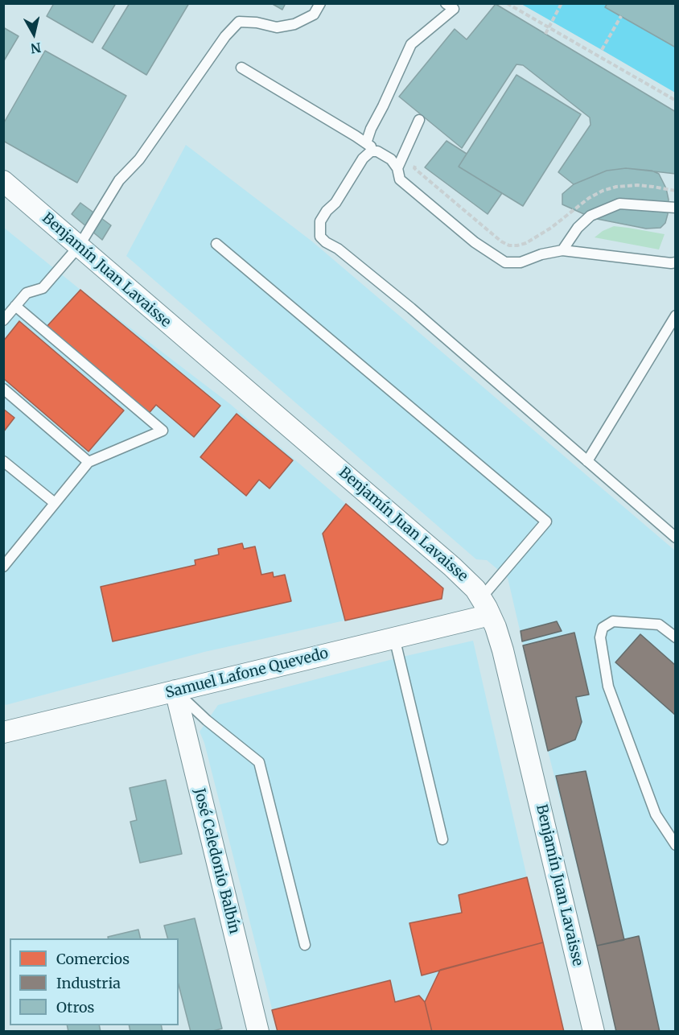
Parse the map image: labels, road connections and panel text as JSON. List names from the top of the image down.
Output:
{
  "streets": {
    "street": ["Benjamín Juan Lavaisse", "Samuel Lafone Quevedo", "José Celedonio Balbín"]
  },
  "crossings": [
    ["Benjamín Juan Lavaisse", "Samuel Lafone Quevedo"],
    ["Samuel Lafone Quevedo", "José Celedonio Balbín"]
  ],
  "legend": ["Comercios", "Industria", "Otros"],
  "north": "bottom"
}
